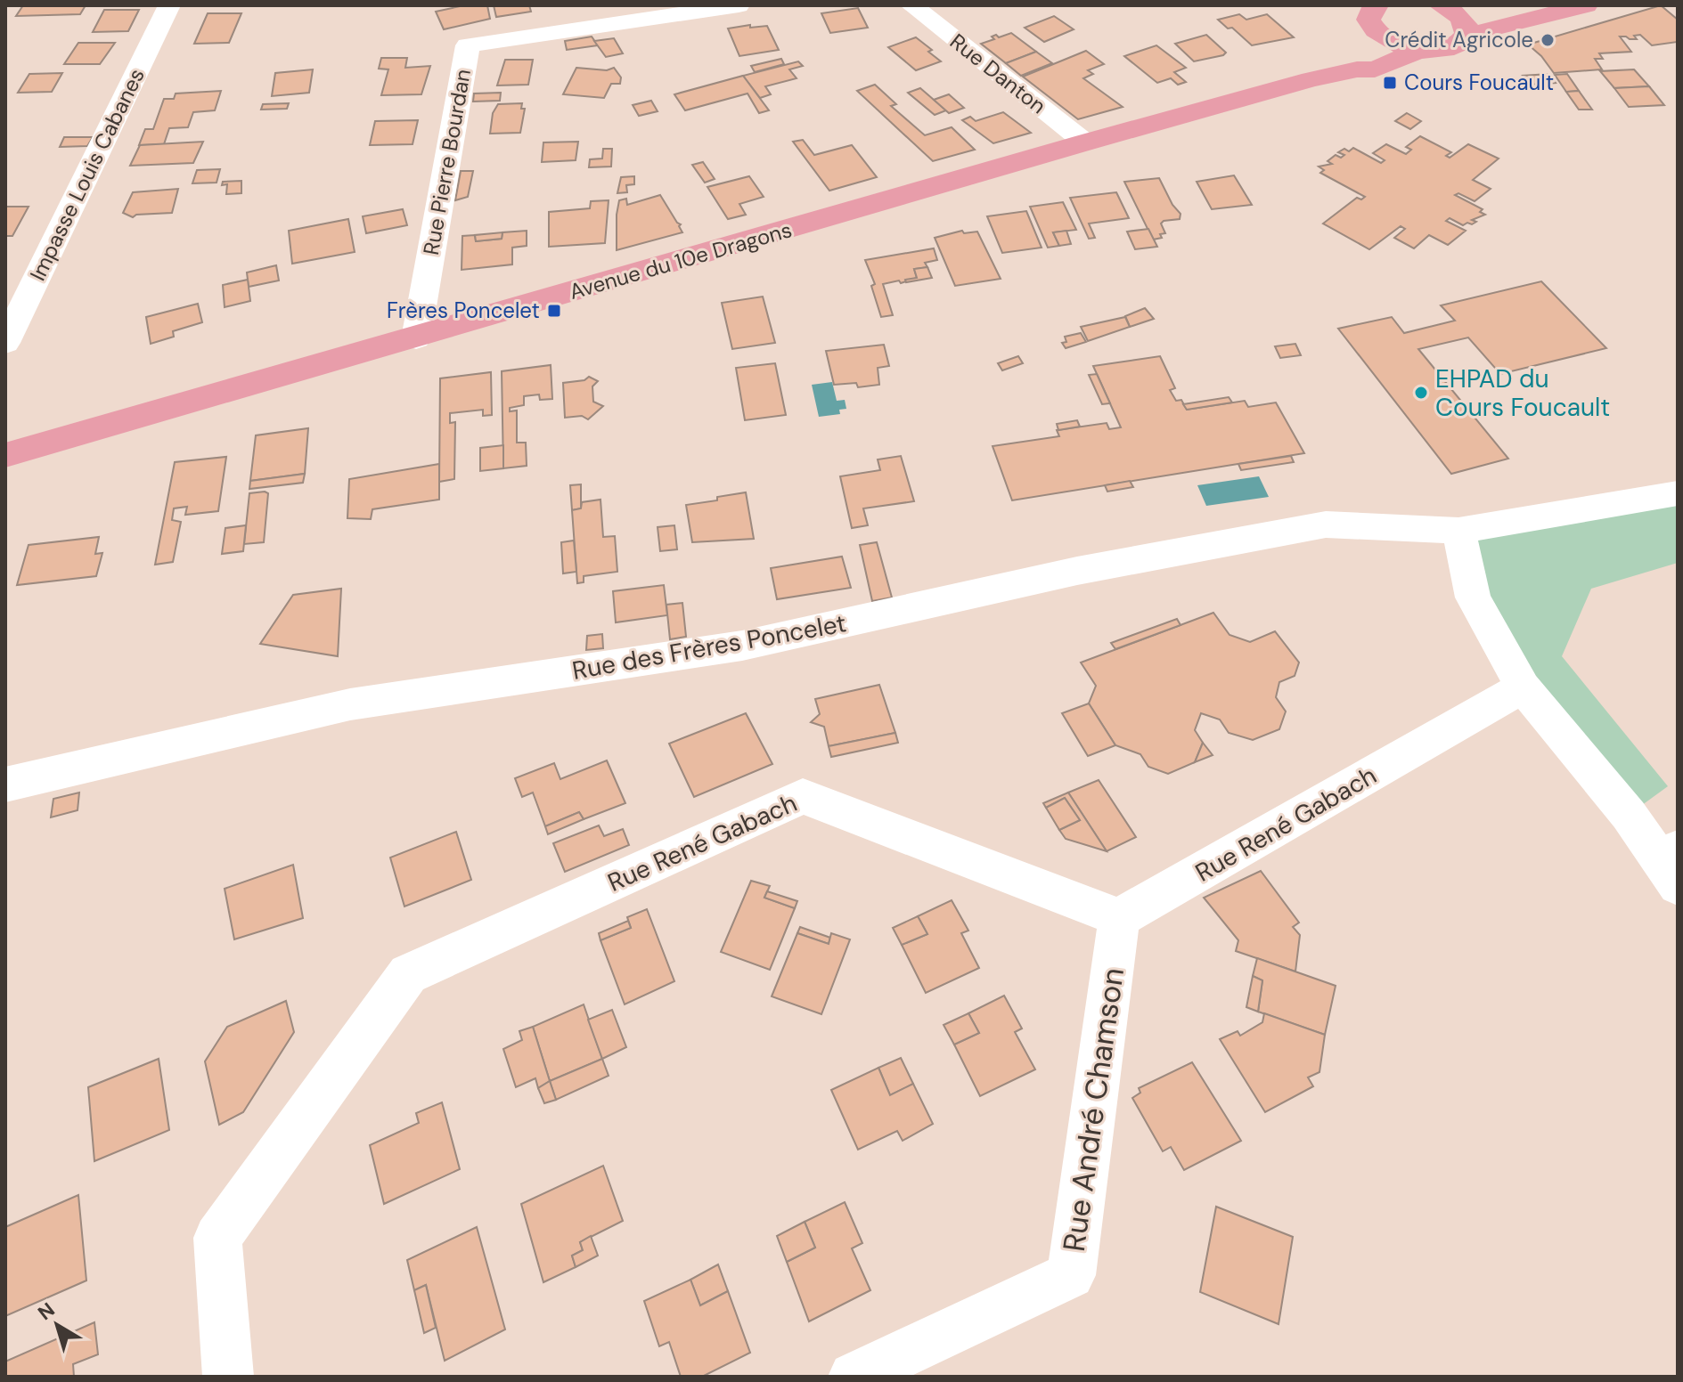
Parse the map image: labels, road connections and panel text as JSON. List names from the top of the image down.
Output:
{
  "streets": {
    "main road": ["Avenue du 10e Dragons"],
    "street": [
      "Rue Danton",
      "Rue Pierre Bourdan",
      "Impasse Louis Cabanes",
      "Rue des Frères Poncelet",
      "Rue René Gabach",
      "Rue André Chamson"
    ]
  },
  "crossings": [
    ["Rue Danton", "Avenue du 10e Dragons"],
    ["Rue Pierre Bourdan", "Avenue du 10e Dragons"],
    ["Rue René Gabach", "Rue André Chamson"]
  ],
  "places": {
    "other": ["Crédit Agricole", "EHPAD du Cours Foucault"],
    "transit": ["Cours Foucault", "Frères Poncelet"]
  },
  "north": "top left"
}
